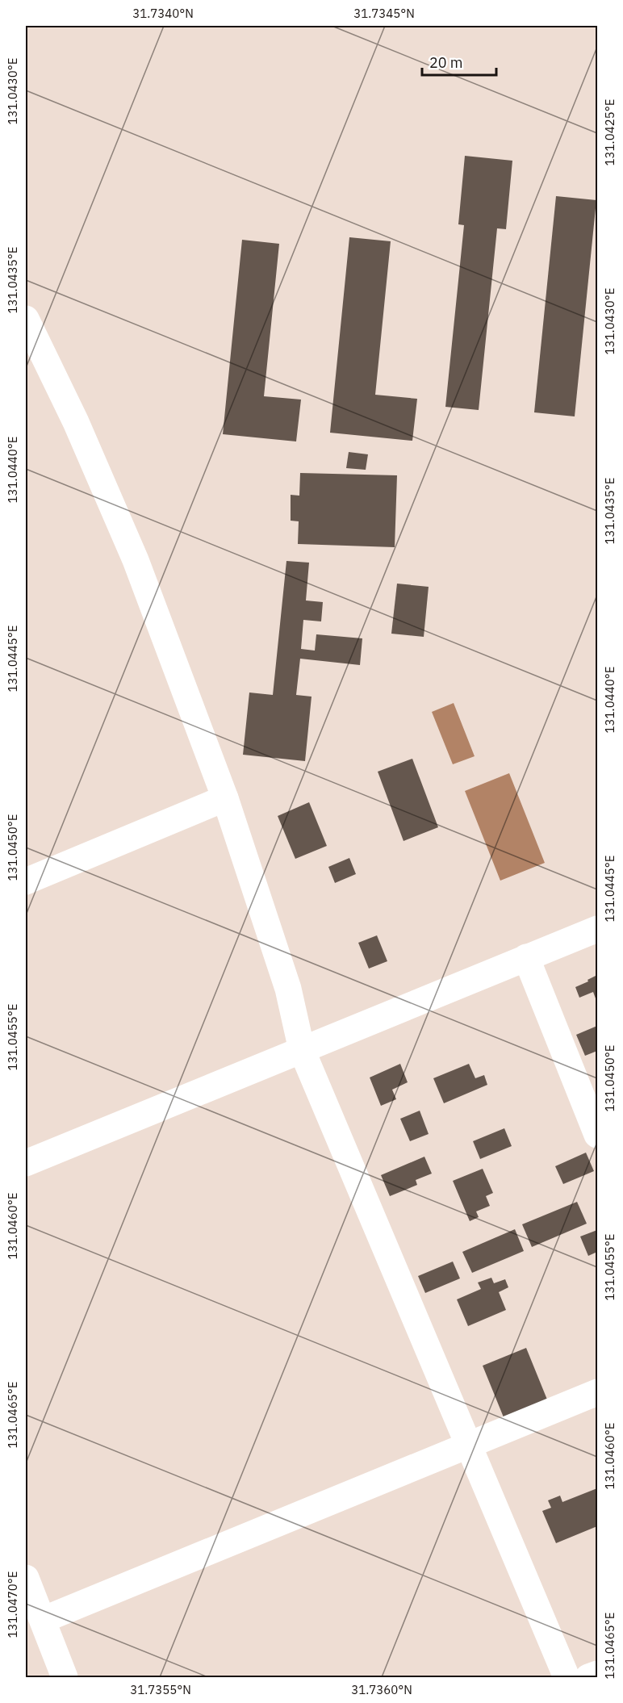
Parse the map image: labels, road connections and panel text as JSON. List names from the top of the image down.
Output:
{
  "scale_bar": "20 m",
  "coordinates": [
    "31.7340°N",
    "31.7345°N",
    "131.0430°E",
    "131.0425°E",
    "131.0435°E",
    "131.0440°E",
    "131.0445°E",
    "131.0450°E",
    "131.0455°E",
    "131.0460°E",
    "131.0465°E",
    "131.0470°E",
    "31.7355°N",
    "31.7360°N"
  ]
}
